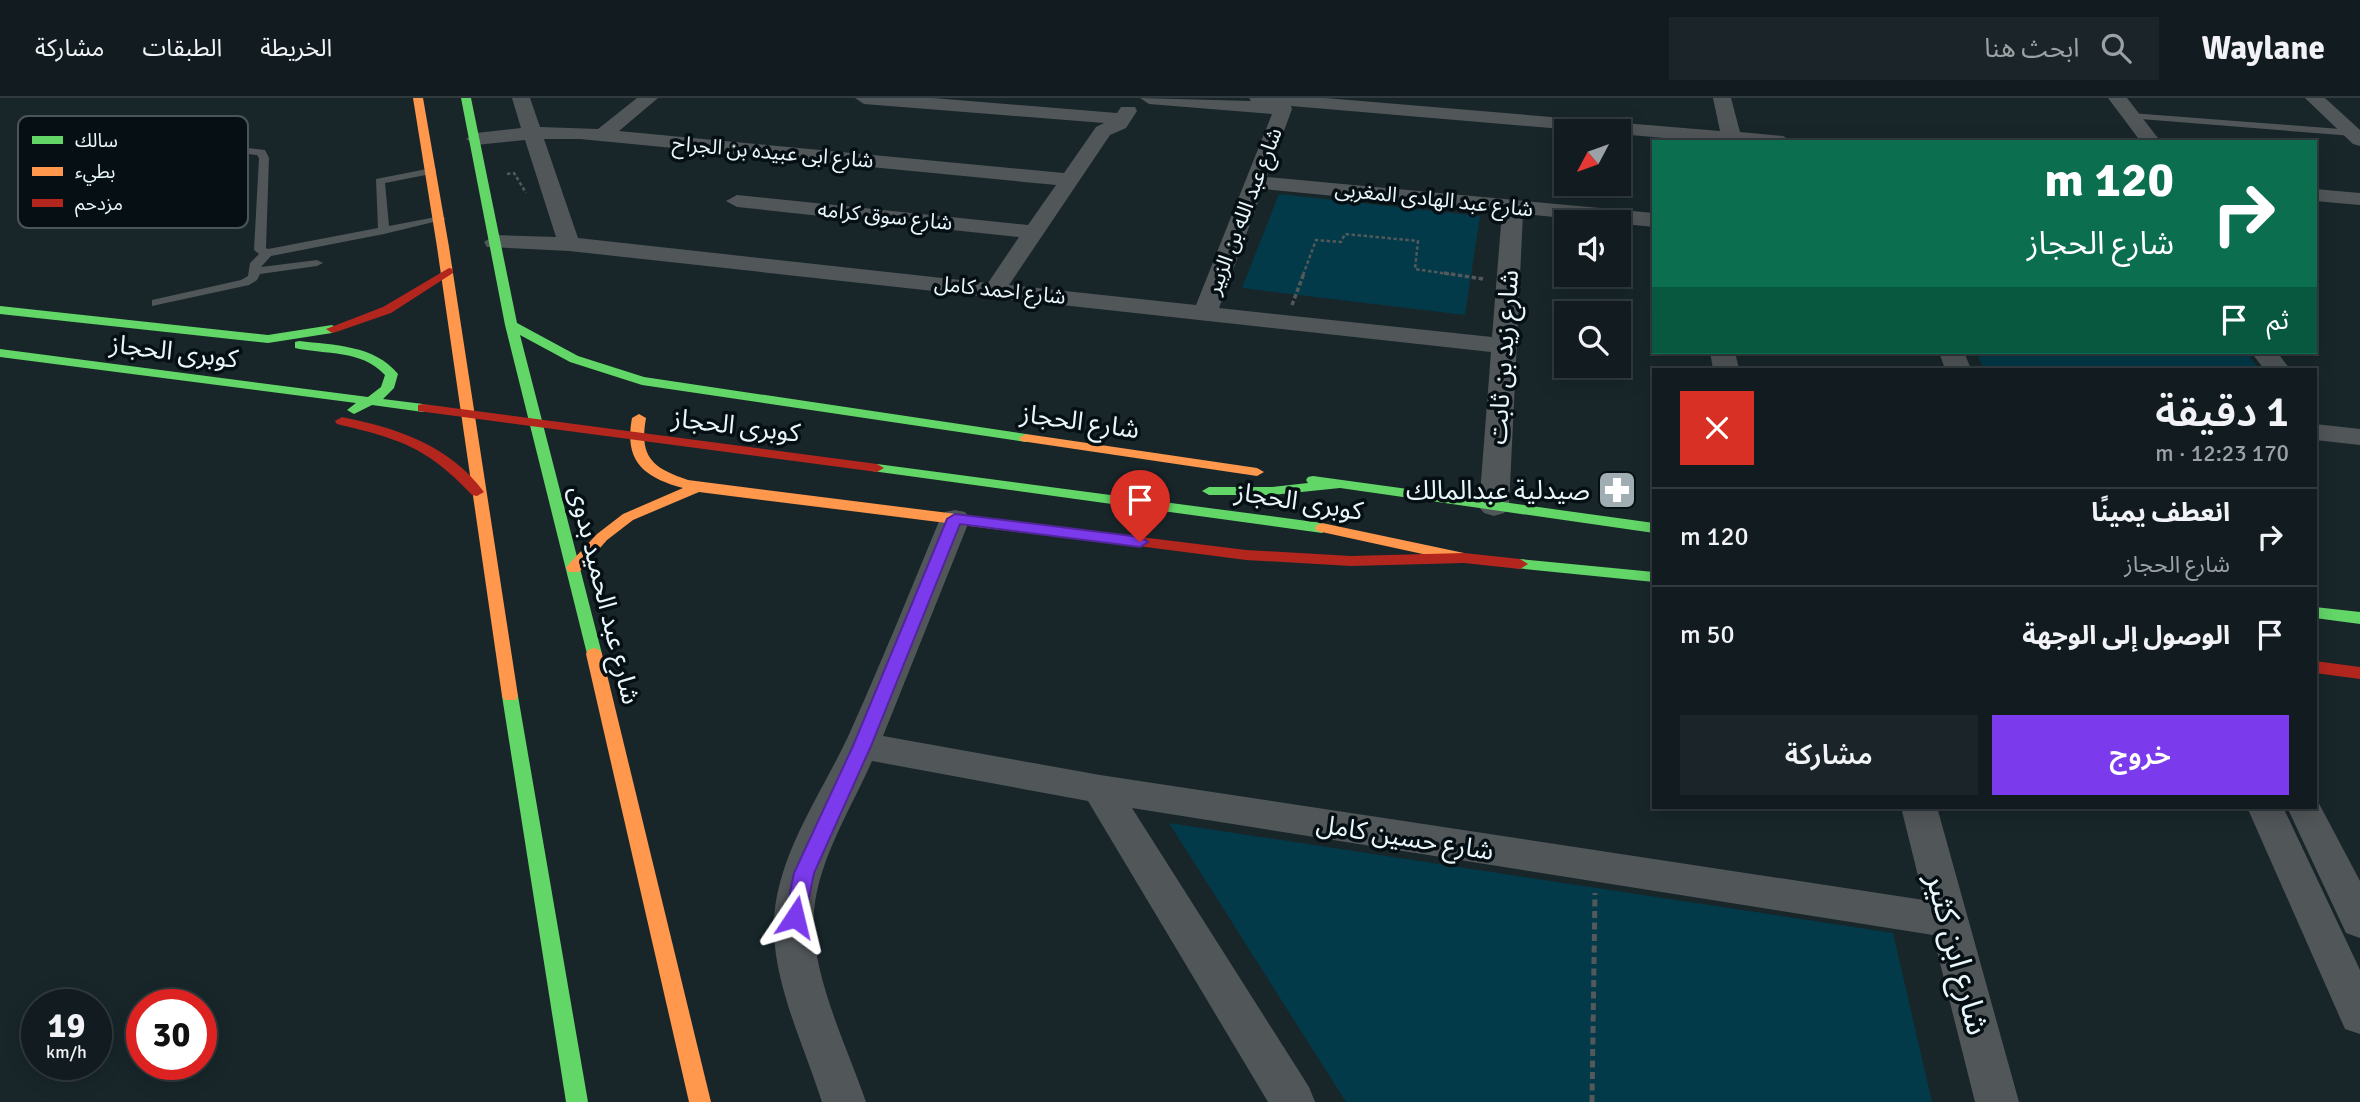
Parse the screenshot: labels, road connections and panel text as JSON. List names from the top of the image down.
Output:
{
  "streets": {
    "main road": ["كوبرى الحجاز", "شارع الحجاز", "شارع عبد الحميد بدوى"],
    "street": [
      "شارع ابى عبيده بن الجراح",
      "شارع عبد الهادى المغربى",
      "شارع عبد الله بن الزبير",
      "شارع سوق كرامه",
      "شارع احمد كامل",
      "شارع زيد بن ثابت",
      "شارع حسين كامل",
      "شارع ابن كثير"
    ]
  },
  "crossings": [
    ["شارع ابى عبيده بن الجراح", "شارع عبد الحميد بدوى"],
    ["شارع عبد الهادى المغربى", "شارع عبد الله بن الزبير"],
    ["شارع عبد الهادى المغربى", "شارع زيد بن ثابت"],
    ["شارع عبد الله بن الزبير", "شارع احمد كامل"],
    ["شارع احمد كامل", "شارع زيد بن ثابت"],
    ["شارع احمد كامل", "شارع عبد الحميد بدوى"],
    ["كوبرى الحجاز", "شارع الحجاز"],
    ["شارع زيد بن ثابت", "شارع الحجاز"],
    ["شارع الحجاز", "شارع عبد الحميد بدوى"],
    ["شارع حسين كامل", "شارع ابن كثير"]
  ],
  "places": {
    "pharmacy": ["صيدلية عبدالمالك"]
  },
  "legend": ["سالك", "بطيء", "مزدحم"],
  "north": "bottom left",
  "page": {
    "header": "Waylane",
    "search": "ابحث هنا",
    "nav": ["الخريطة", "الطبقات", "مشاركة"],
    "turn": ["120 m", "شارع الحجاز"],
    "then": "ثم",
    "heading": ["1 دقيقة", "170 m · 12:23"],
    "list": [
      {
        "name": "انعطف يمينًا",
        "note": "شارع الحجاز",
        "value": "120 m"
      },
      {
        "name": "الوصول إلى الوجهة",
        "value": "50 m"
      }
    ],
    "buttons": ["خروج", "مشاركة"],
    "speed": "19 km/h",
    "limit": "30"
  }
}
